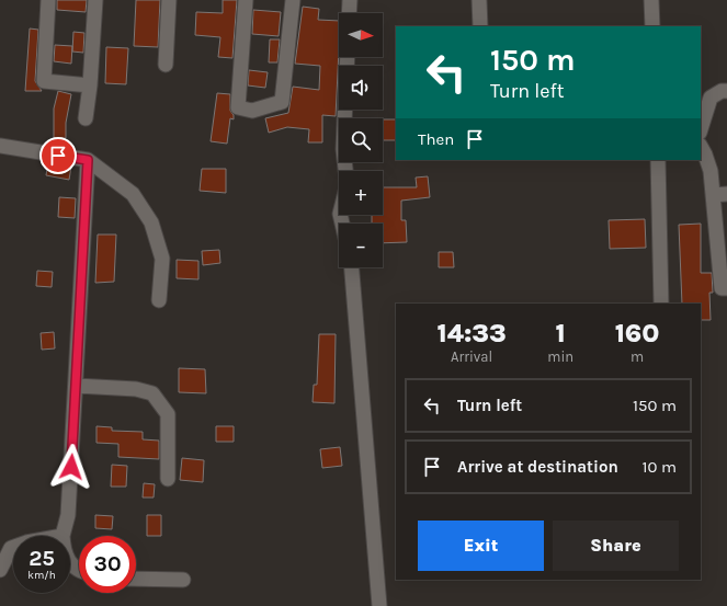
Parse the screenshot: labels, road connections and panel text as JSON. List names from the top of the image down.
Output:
{
  "north": "right",
  "page": {
    "map_buttons": ["+", "−"],
    "turn": ["150 m", "Turn left"],
    "then": "Then",
    "eta": [
      "14:33",
      "Arrival",
      "1",
      "min",
      "160",
      "m"
    ],
    "list": [
      {
        "name": "Turn left",
        "value": "150 m"
      },
      {
        "name": "Arrive at destination",
        "value": "10 m"
      }
    ],
    "buttons": ["Exit", "Share"],
    "speed": "25 km/h",
    "limit": "30"
  }
}
